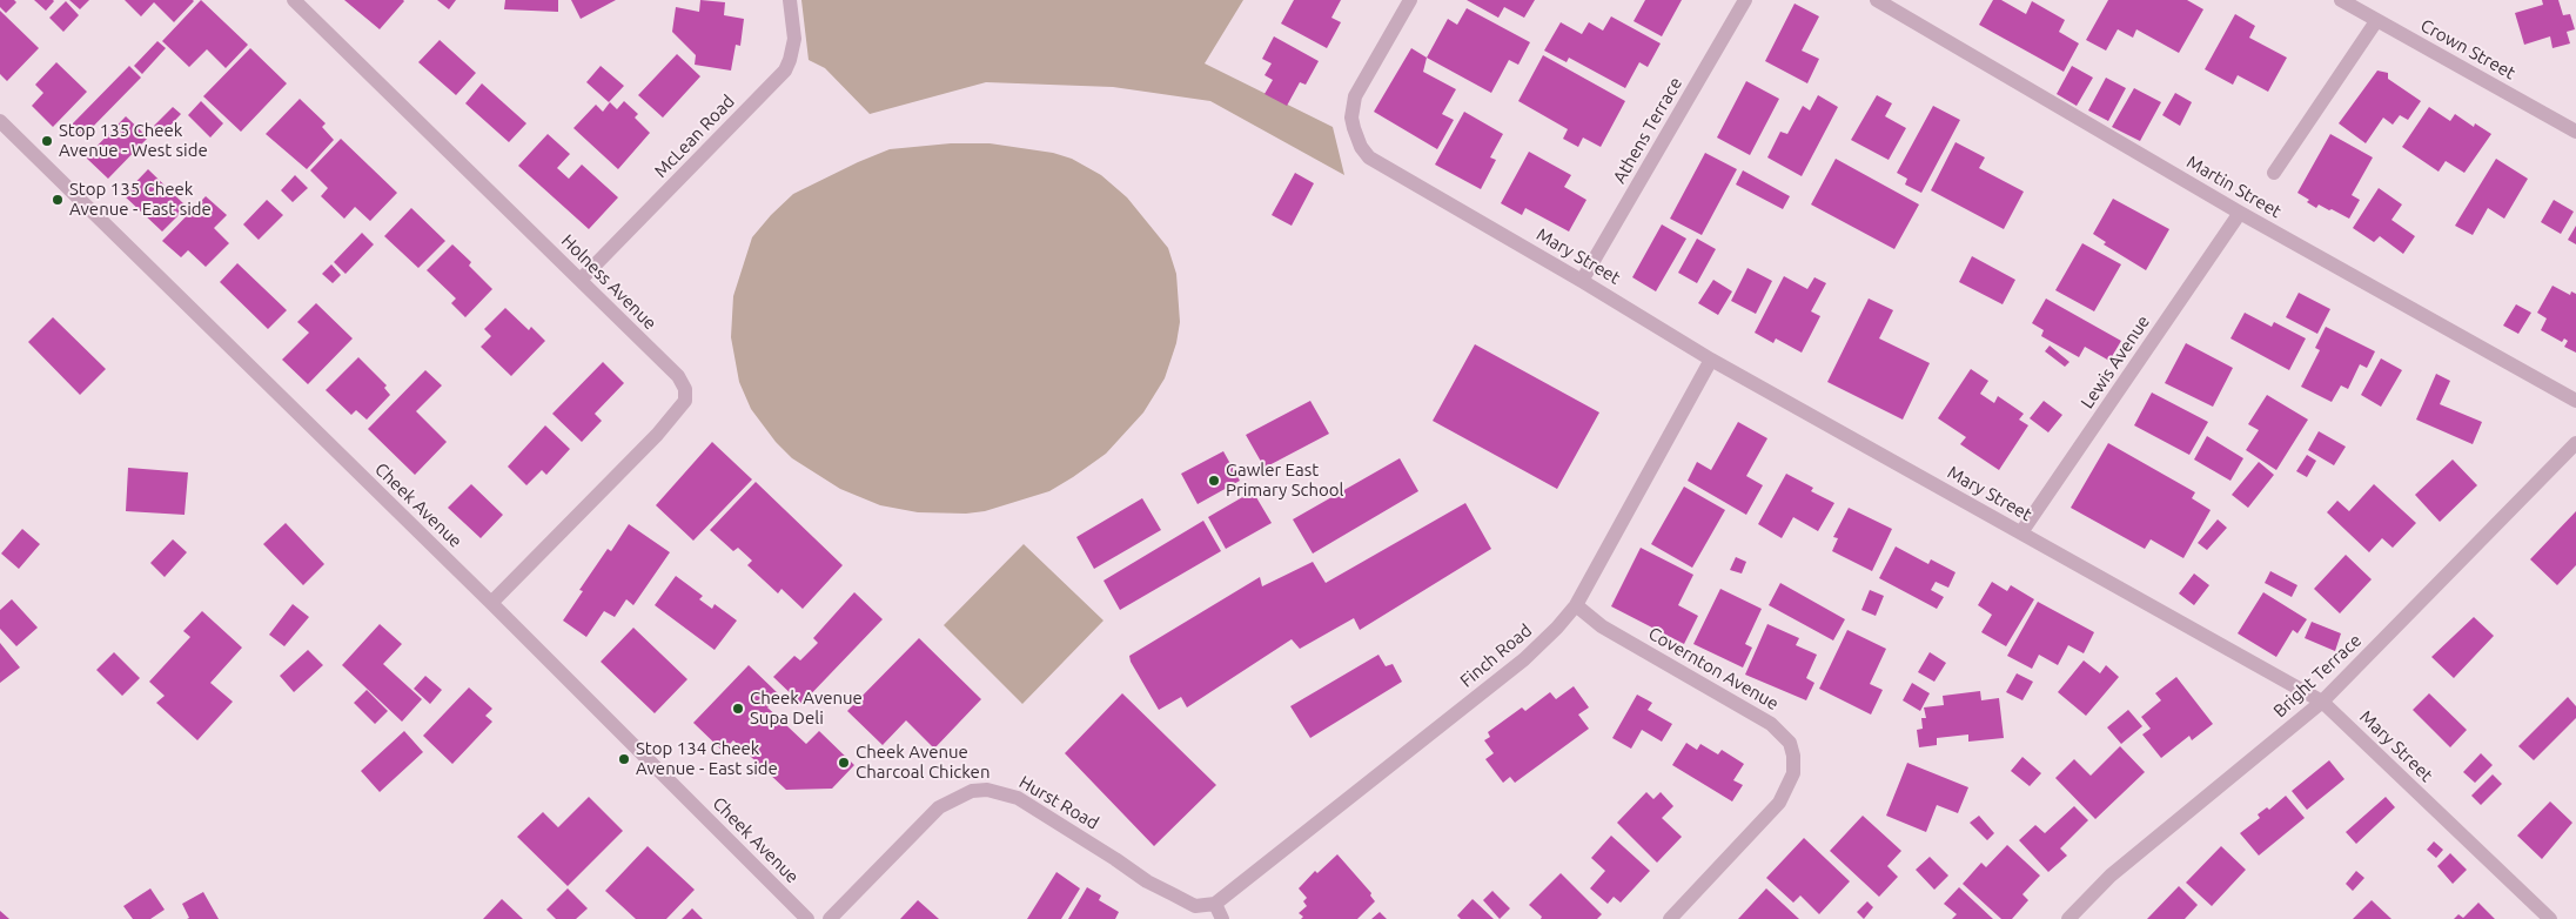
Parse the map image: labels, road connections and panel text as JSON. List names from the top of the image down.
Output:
{
  "streets": {
    "street": [
      "Crown Street",
      "Athens Terrace",
      "McLean Road",
      "Martin Street",
      "Mary Street",
      "Holness Avenue",
      "Lewis Avenue",
      "Cheek Avenue",
      "Finch Road",
      "Covernton Avenue",
      "Bright Terrace",
      "Hurst Road"
    ]
  },
  "crossings": [
    ["Athens Terrace", "Mary Street"],
    ["McLean Road", "Holness Avenue"],
    ["Martin Street", "Lewis Avenue"],
    ["Mary Street", "Lewis Avenue"],
    ["Mary Street", "Finch Road"],
    ["Mary Street", "Bright Terrace"],
    ["Holness Avenue", "Cheek Avenue"],
    ["Finch Road", "Covernton Avenue"],
    ["Finch Road", "Hurst Road"]
  ],
  "places": [
    "Stop 135 Cheek Avenue - West side",
    "Stop 135 Cheek Avenue - East side",
    "Gawler East Primary School",
    "Cheek Avenue Supa Deli",
    "Stop 134 Cheek Avenue - East side",
    "Cheek Avenue Charcoal Chicken"
  ]
}
